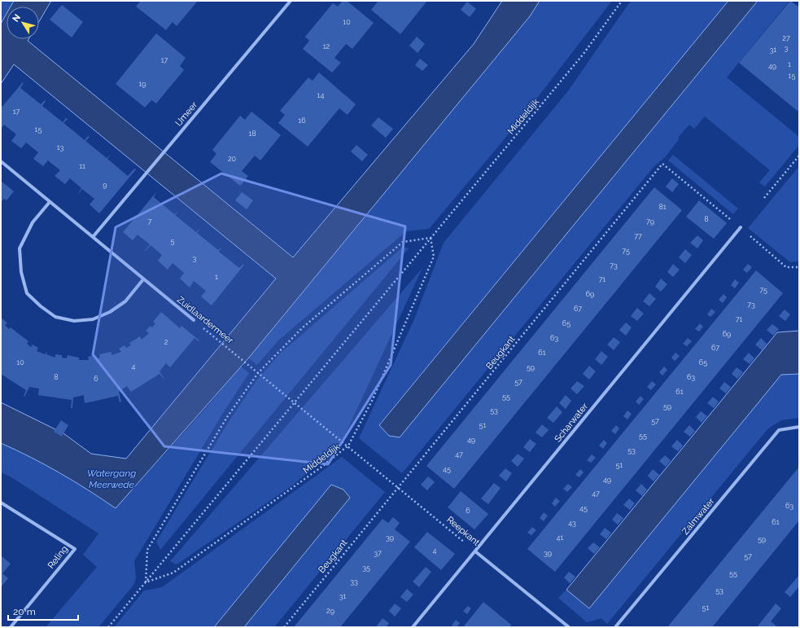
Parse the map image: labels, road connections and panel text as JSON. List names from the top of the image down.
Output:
{
  "streets": {
    "street": [
      "IJmeer",
      "Zuidlaardermeer",
      "Scharwater",
      "Zalmwater",
      "Reepkant",
      "Reling"
    ],
    "path": ["Middeldijk", "Beugkant"]
  },
  "crossings": [
    ["IJmeer", "Zuidlaardermeer"],
    ["Middeldijk", "Zuidlaardermeer"],
    ["Middeldijk", "Reepkant"],
    ["Zuidlaardermeer", "Reepkant"],
    ["Beugkant", "Scharwater"],
    ["Beugkant", "Reepkant"],
    ["Scharwater", "Reepkant"]
  ],
  "water": ["Watergang Meerwede"],
  "house_numbers": [
    "10",
    "27",
    "12",
    "3",
    "31",
    "17",
    "1",
    "49",
    "15",
    "19",
    "14",
    "17",
    "16",
    "15",
    "18",
    "13",
    "20",
    "11",
    "9",
    "81",
    "8",
    "7",
    "79",
    "77",
    "5",
    "75",
    "3",
    "73",
    "1",
    "71",
    "75",
    "69",
    "73",
    "67",
    "71",
    "65",
    "69",
    "63",
    "2",
    "67",
    "61",
    "10",
    "65",
    "4",
    "59",
    "8",
    "63",
    "6",
    "57",
    "61",
    "55",
    "59",
    "53",
    "57",
    "51",
    "55",
    "49",
    "53",
    "47",
    "51",
    "45",
    "49",
    "47",
    "63",
    "45",
    "6",
    "61",
    "43",
    "39",
    "41",
    "59",
    "4",
    "37",
    "39",
    "57",
    "35",
    "55",
    "33",
    "53",
    "31",
    "51",
    "29"
  ],
  "scale_bar": "20 m",
  "north": "top left"
}
